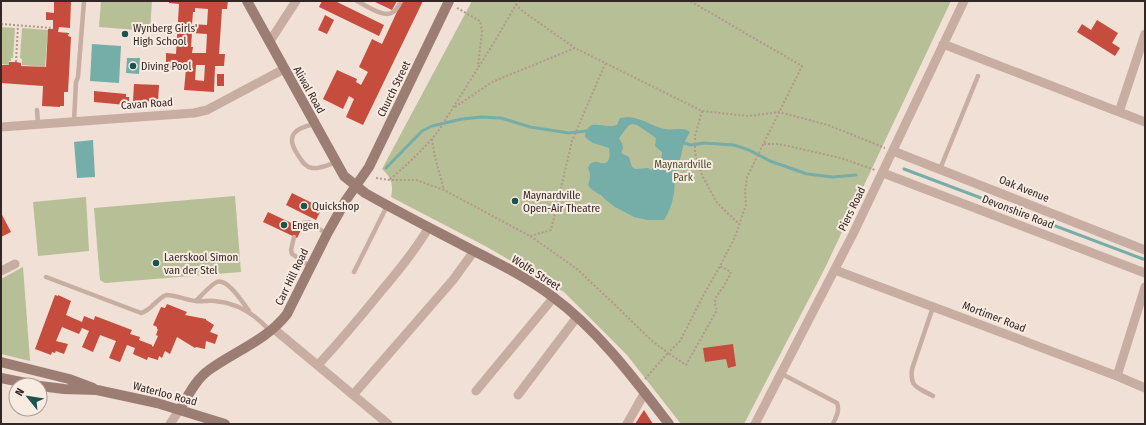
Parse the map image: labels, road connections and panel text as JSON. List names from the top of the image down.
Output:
{
  "streets": {
    "street": [
      "Church Street",
      "Aliwal Road",
      "Cavan Road",
      "Oak Avenue",
      "Piers Road",
      "Devonshire Road",
      "Wolfe Street",
      "Carr Hill Road",
      "Mortimer Road",
      "Waterloo Road"
    ]
  },
  "crossings": [
    ["Church Street", "Aliwal Road"],
    ["Church Street", "Wolfe Street"],
    ["Church Street", "Carr Hill Road"],
    ["Aliwal Road", "Cavan Road"],
    ["Aliwal Road", "Wolfe Street"],
    ["Aliwal Road", "Carr Hill Road"],
    ["Oak Avenue", "Piers Road"],
    ["Piers Road", "Devonshire Road"],
    ["Piers Road", "Mortimer Road"],
    ["Wolfe Street", "Carr Hill Road"],
    ["Carr Hill Road", "Waterloo Road"]
  ],
  "parks": ["Maynardville Park"],
  "places": [
    "Wynberg Girls' High School",
    "Diving Pool",
    "Maynardville Open-Air Theatre",
    "Quickshop",
    "Engen",
    "Laerskool Simon van der Stel"
  ],
  "north": "top left"
}
